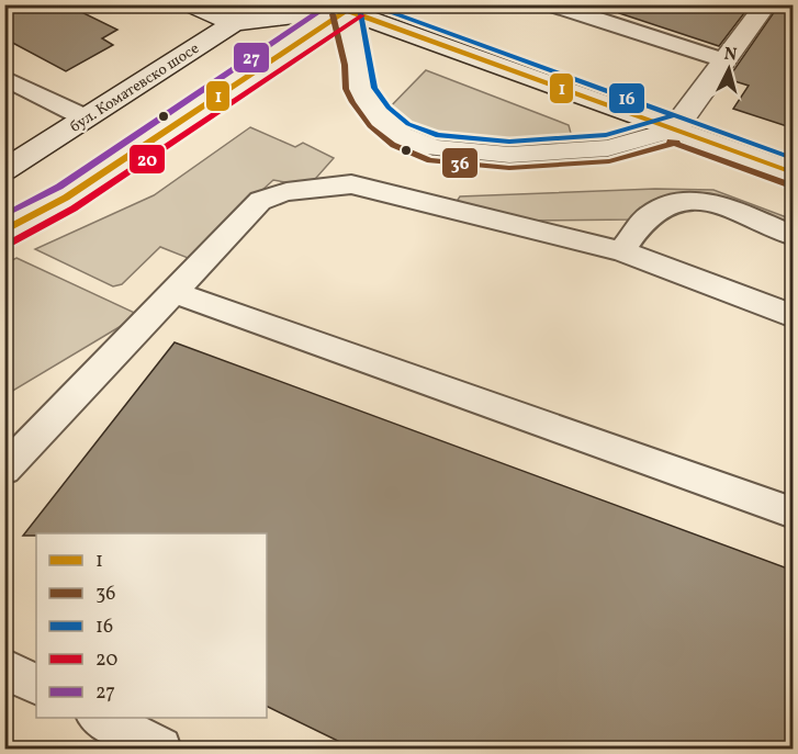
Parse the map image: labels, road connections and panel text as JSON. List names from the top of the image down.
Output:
{
  "streets": {
    "main road": ["бул. Коматевско шосе"]
  },
  "lines": [
    "transit line 1",
    "transit line 16",
    "transit line 27",
    "transit line 36",
    "transit line 20"
  ],
  "legend": [
    "1",
    "36",
    "16",
    "20",
    "27"
  ],
  "north": "top"
}
